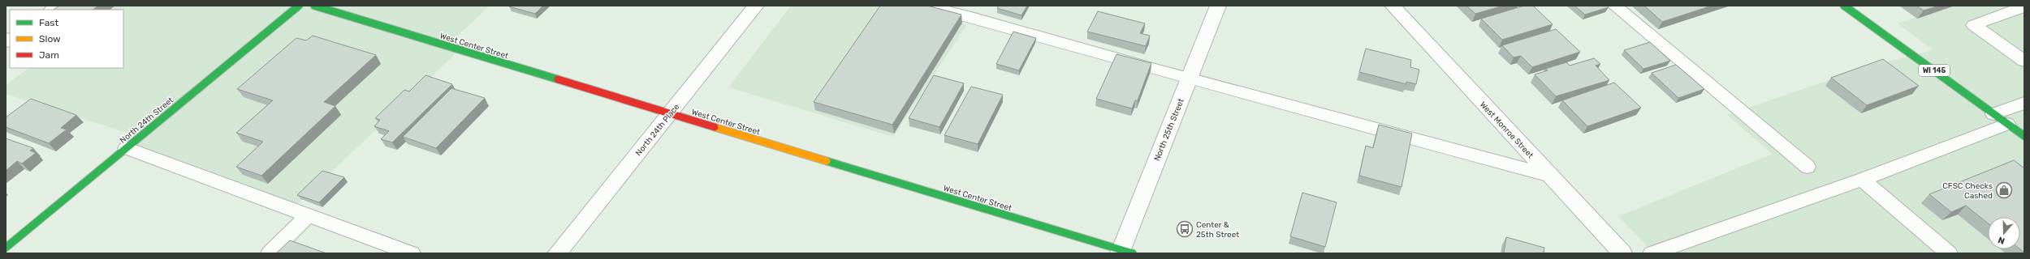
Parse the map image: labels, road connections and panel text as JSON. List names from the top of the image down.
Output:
{
  "streets": {
    "street": [
      "West Center Street",
      "WI 145",
      "North 24th Street",
      "North 24th Place",
      "North 25th Street",
      "West Monroe Street"
    ]
  },
  "crossings": [
    ["West Center Street", "North 24th Place"],
    ["West Center Street", "North 25th Street"]
  ],
  "places": {
    "shop": ["CFSC Checks Cashed"],
    "bus stop": ["Center & 25th Street"]
  },
  "legend": ["Fast", "Slow", "Jam"],
  "north": "bottom"
}
